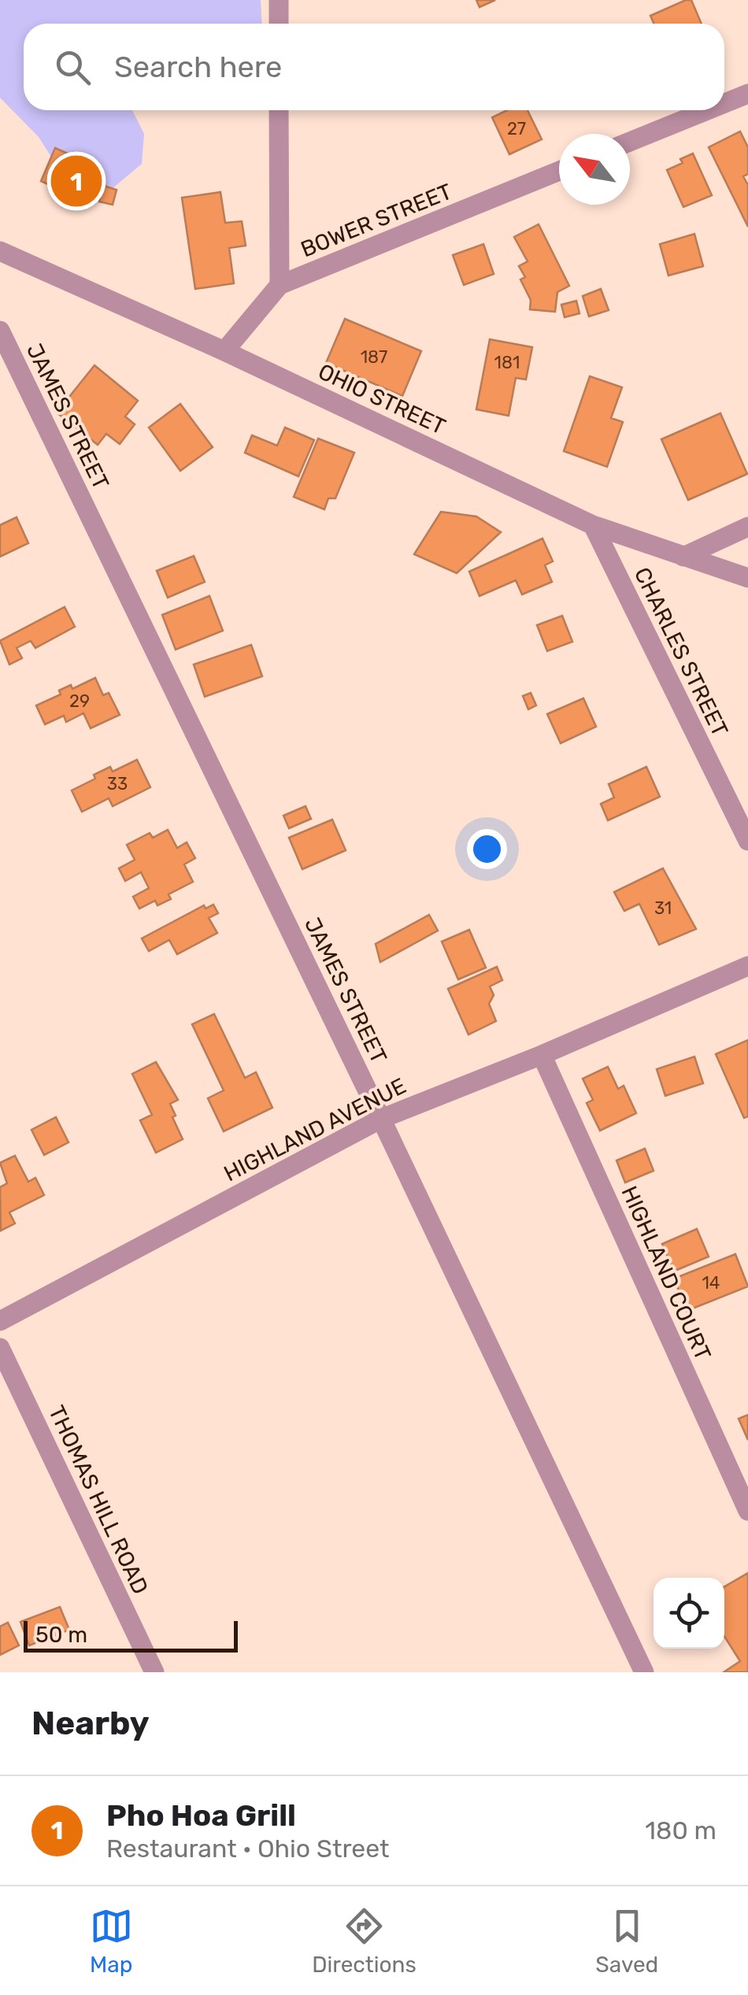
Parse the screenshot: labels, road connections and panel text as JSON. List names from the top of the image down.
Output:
{
  "streets": {
    "street": [
      "BOWER STREET",
      "OHIO STREET",
      "JAMES STREET",
      "CHARLES STREET",
      "HIGHLAND AVENUE",
      "HIGHLAND COURT",
      "THOMAS HILL ROAD"
    ]
  },
  "crossings": [
    ["BOWER STREET", "OHIO STREET"],
    ["OHIO STREET", "CHARLES STREET"],
    ["JAMES STREET", "HIGHLAND AVENUE"],
    ["HIGHLAND AVENUE", "HIGHLAND COURT"]
  ],
  "house_numbers": [
    "27",
    "187",
    "181",
    "29",
    "33",
    "31",
    "14"
  ],
  "scale_bar": "50 m",
  "north": "top left",
  "page": {
    "search": "Search here",
    "pins": "1",
    "scale": "50 m",
    "heading": "Nearby",
    "list": [
      {
        "mark": "1",
        "name": "Pho Hoa Grill",
        "note": "Restaurant · Ohio Street",
        "value": "180 m"
      }
    ],
    "nav": ["Map", "Directions", "Saved"]
  }
}
